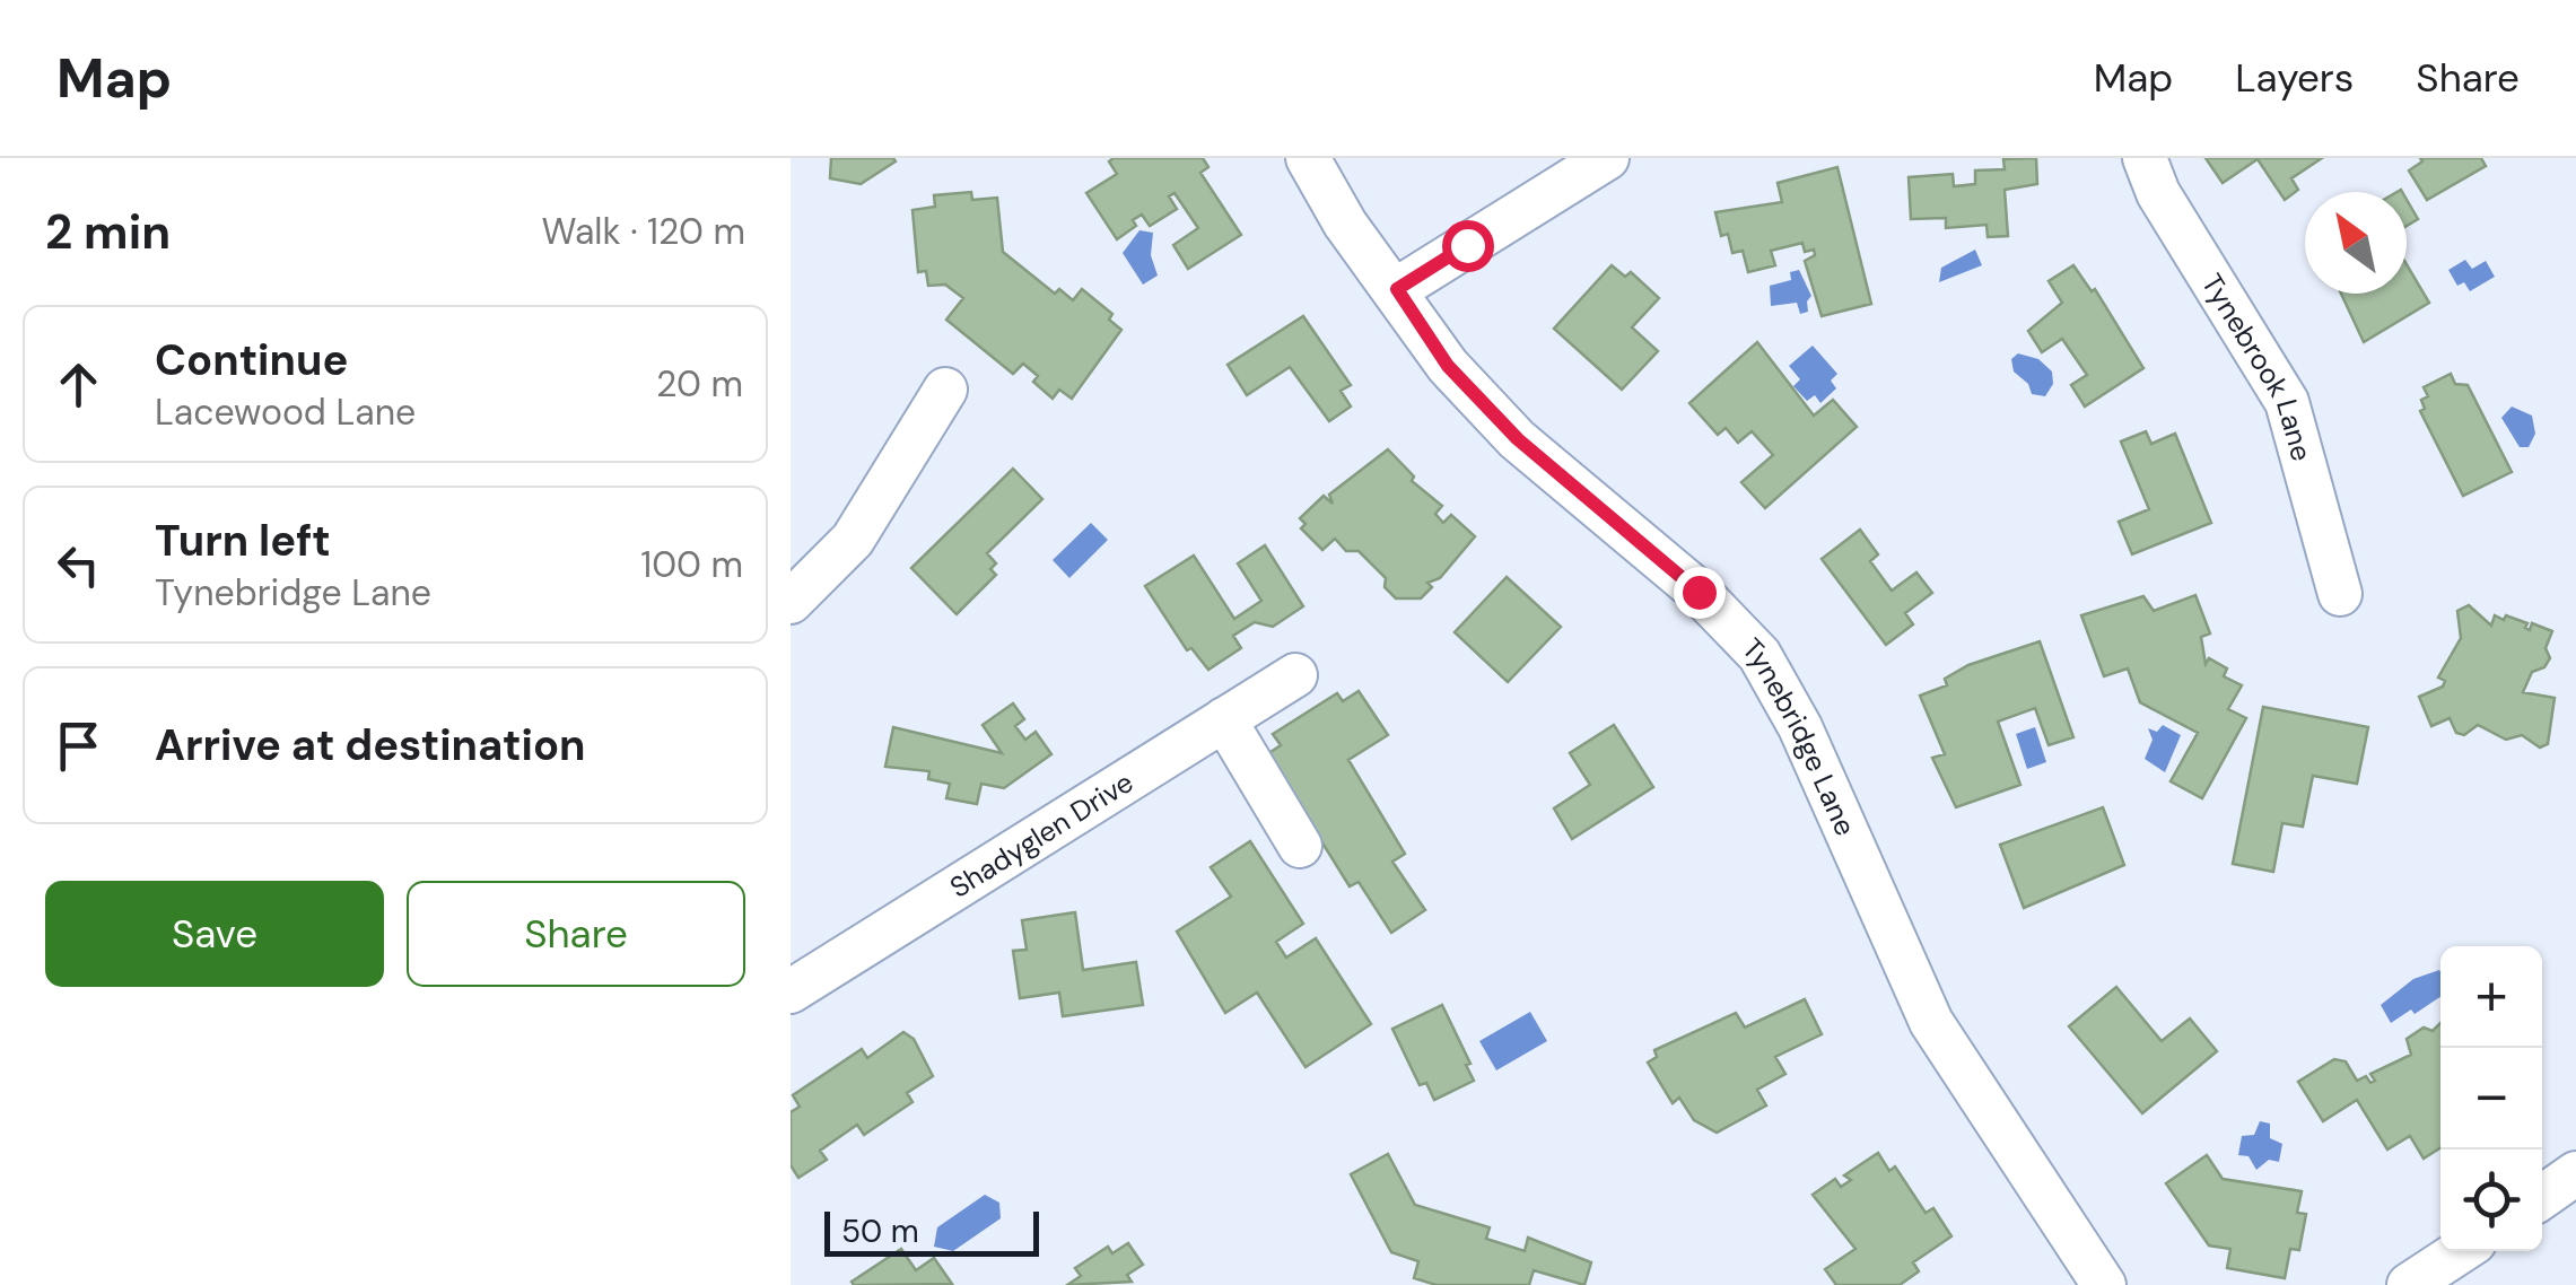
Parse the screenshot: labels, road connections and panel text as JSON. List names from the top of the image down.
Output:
{
  "streets": {
    "street": ["Tynebrook Lane", "Tynebridge Lane", "Shadyglen Drive"]
  },
  "scale_bar": "50 m",
  "north": "top left",
  "page": {
    "header": "Map",
    "nav": ["Map", "Layers", "Share"],
    "heading": ["2 min", "Walk · 120 m"],
    "list": [
      ["Continue", "Lacewood Lane", "20 m"],
      ["Turn left", "Tynebridge Lane", "100 m"],
      "Arrive at destination"
    ],
    "buttons": ["Save", "Share"],
    "map_buttons": ["+", "−"],
    "scale": "50 m"
  }
}
